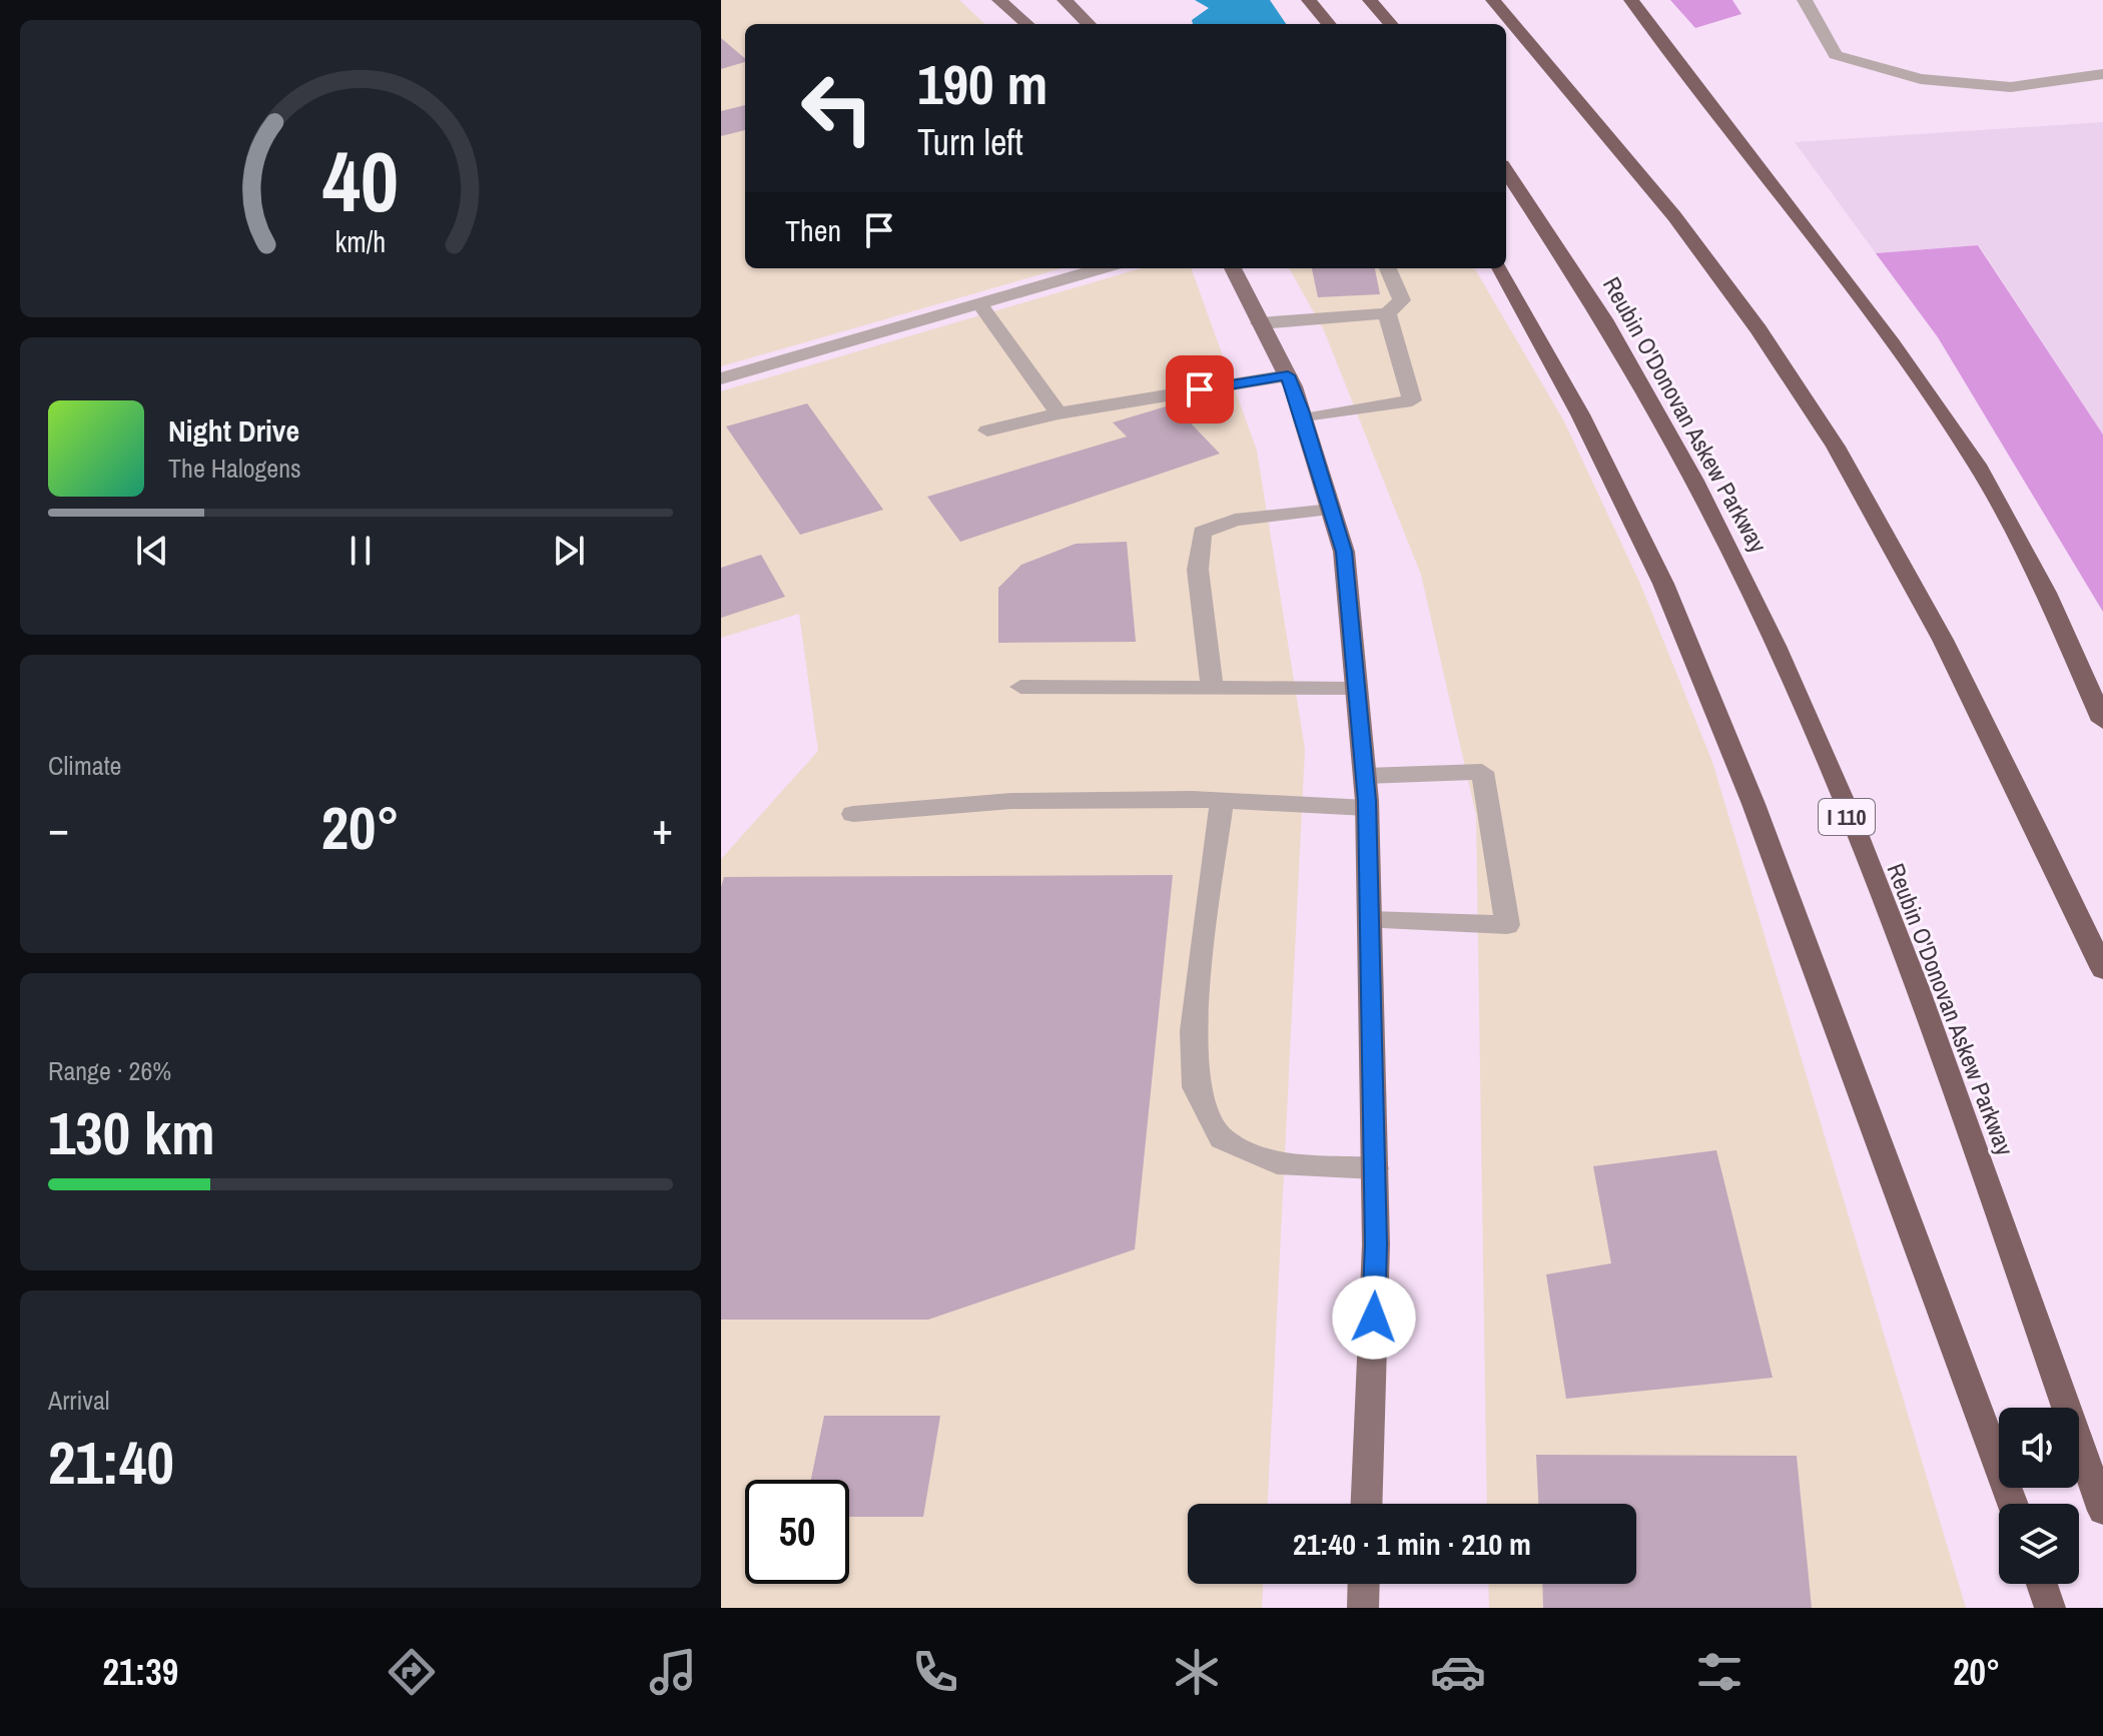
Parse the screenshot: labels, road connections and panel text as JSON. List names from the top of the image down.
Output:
{
  "streets": {
    "highway": ["Reubin O'Donovan Askew Parkway", "I 110"]
  },
  "page": {
    "turn": ["190 m", "Turn left"],
    "then": "Then",
    "song": ["Night Drive", "The Halogens"],
    "tile": [
      "Climate",
      ["Range · 26%", "130 km"],
      ["Arrival", "21:40"]
    ],
    "heat": ["−", "20°", "+"],
    "limit": "50",
    "trip": "21:40 · 1 min · 210 m",
    "tabs": ["21:39", "20°"],
    "gauge": ["40", "km/h"]
  }
}
